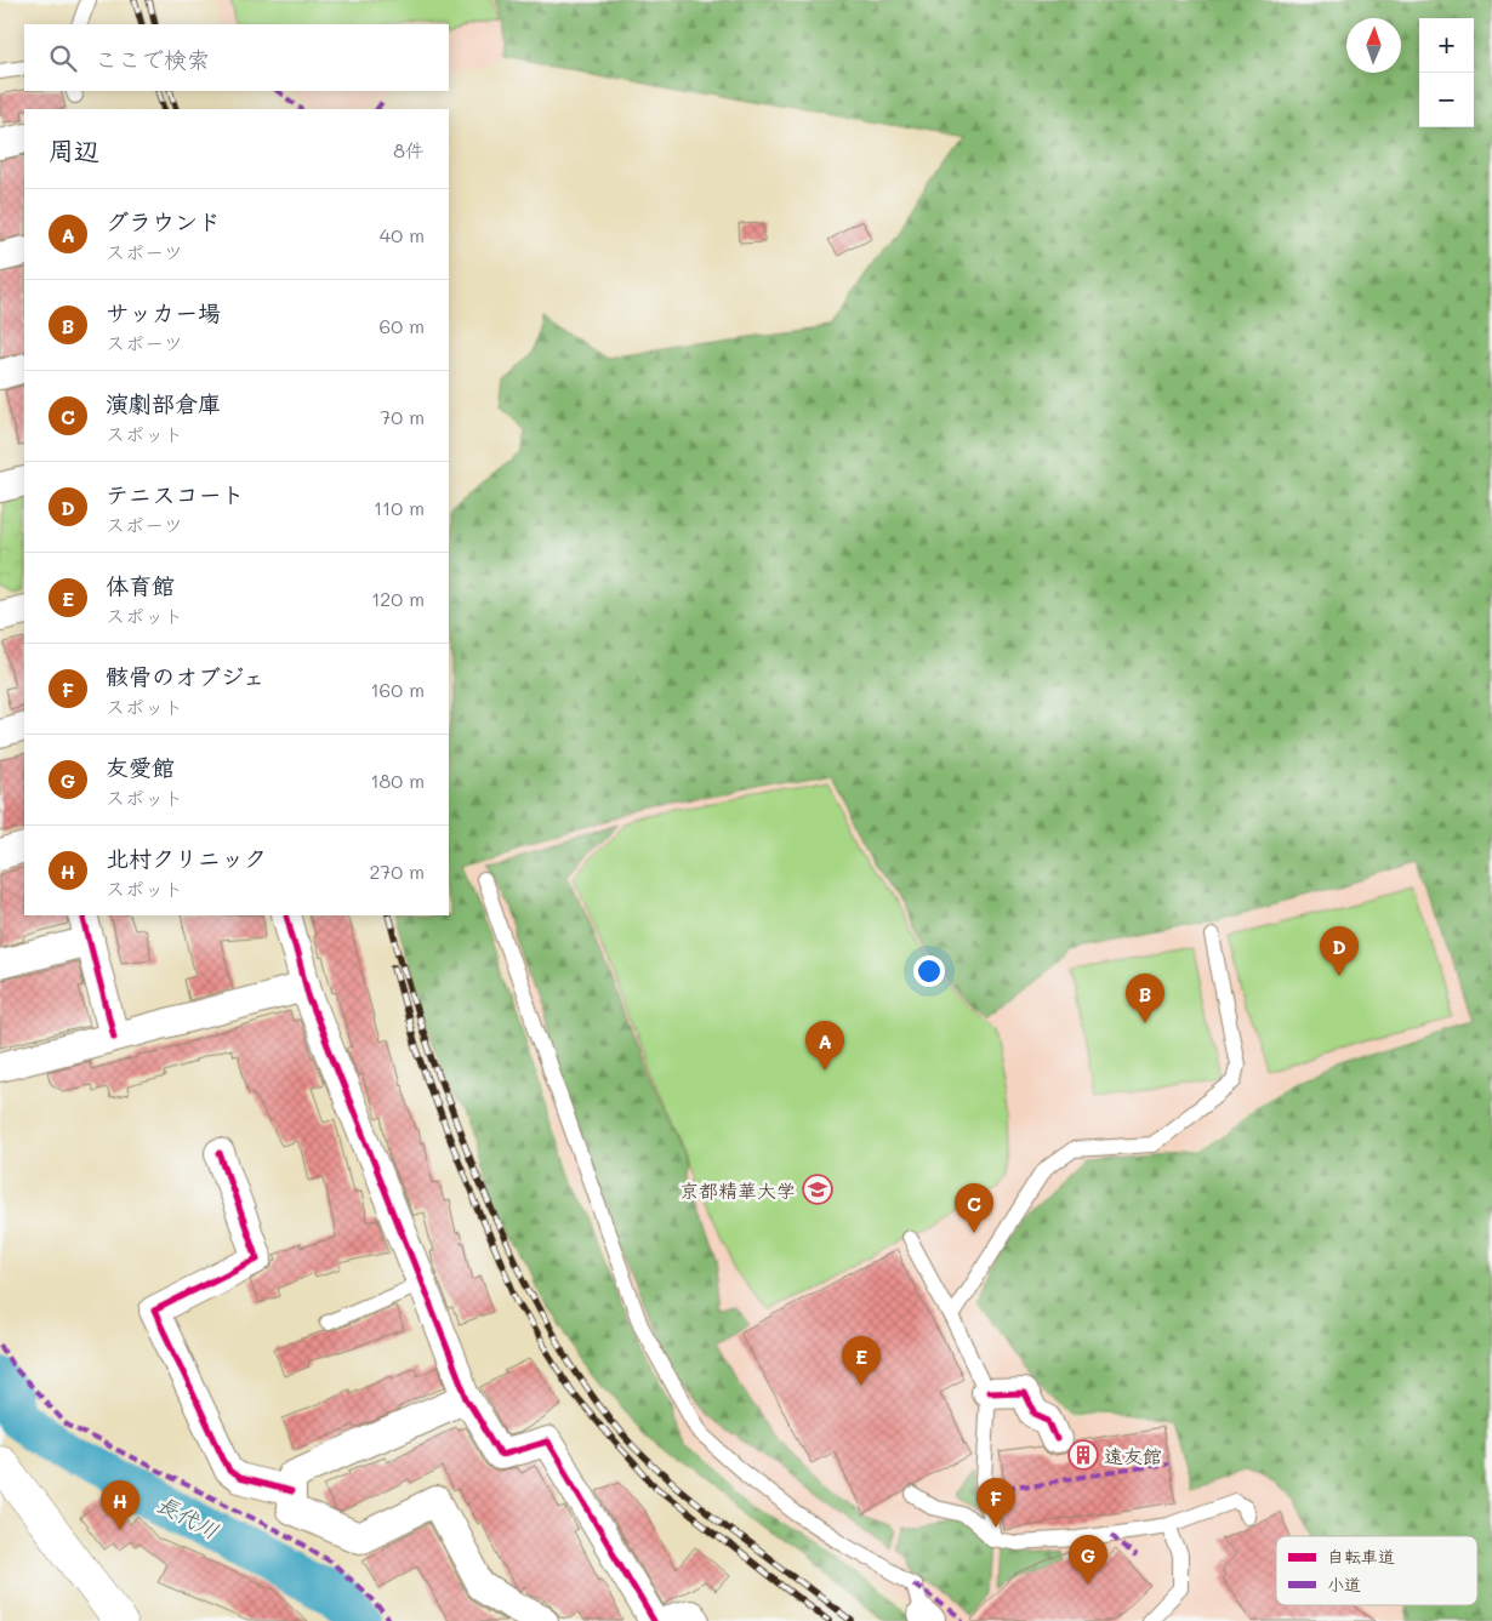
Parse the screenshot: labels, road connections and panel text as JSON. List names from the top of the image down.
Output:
{
  "water": ["長代川"],
  "places": {
    "school or university": ["京都精華大学"],
    "building": ["遠友館"]
  },
  "legend": ["自転車道", "小道"],
  "north": "top",
  "page": {
    "map_buttons": ["+", "−"],
    "search": "ここで検索",
    "heading": ["周辺", "8件"],
    "list": [
      {
        "mark": "A",
        "name": "グラウンド",
        "note": "スポーツ",
        "value": "40 m"
      },
      {
        "mark": "B",
        "name": "サッカー場",
        "note": "スポーツ",
        "value": "60 m"
      },
      {
        "mark": "C",
        "name": "演劇部倉庫",
        "note": "スポット",
        "value": "70 m"
      },
      {
        "mark": "D",
        "name": "テニスコート",
        "note": "スポーツ",
        "value": "110 m"
      },
      {
        "mark": "E",
        "name": "体育館",
        "note": "スポット",
        "value": "120 m"
      },
      {
        "mark": "F",
        "name": "骸骨のオブジェ",
        "note": "スポット",
        "value": "160 m"
      },
      {
        "mark": "G",
        "name": "友愛館",
        "note": "スポット",
        "value": "180 m"
      },
      {
        "mark": "H",
        "name": "北村クリニック",
        "note": "スポット",
        "value": "270 m"
      }
    ],
    "pins": [
      "D",
      "B",
      "A",
      "C",
      "E",
      "F",
      "H",
      "G"
    ]
  }
}
